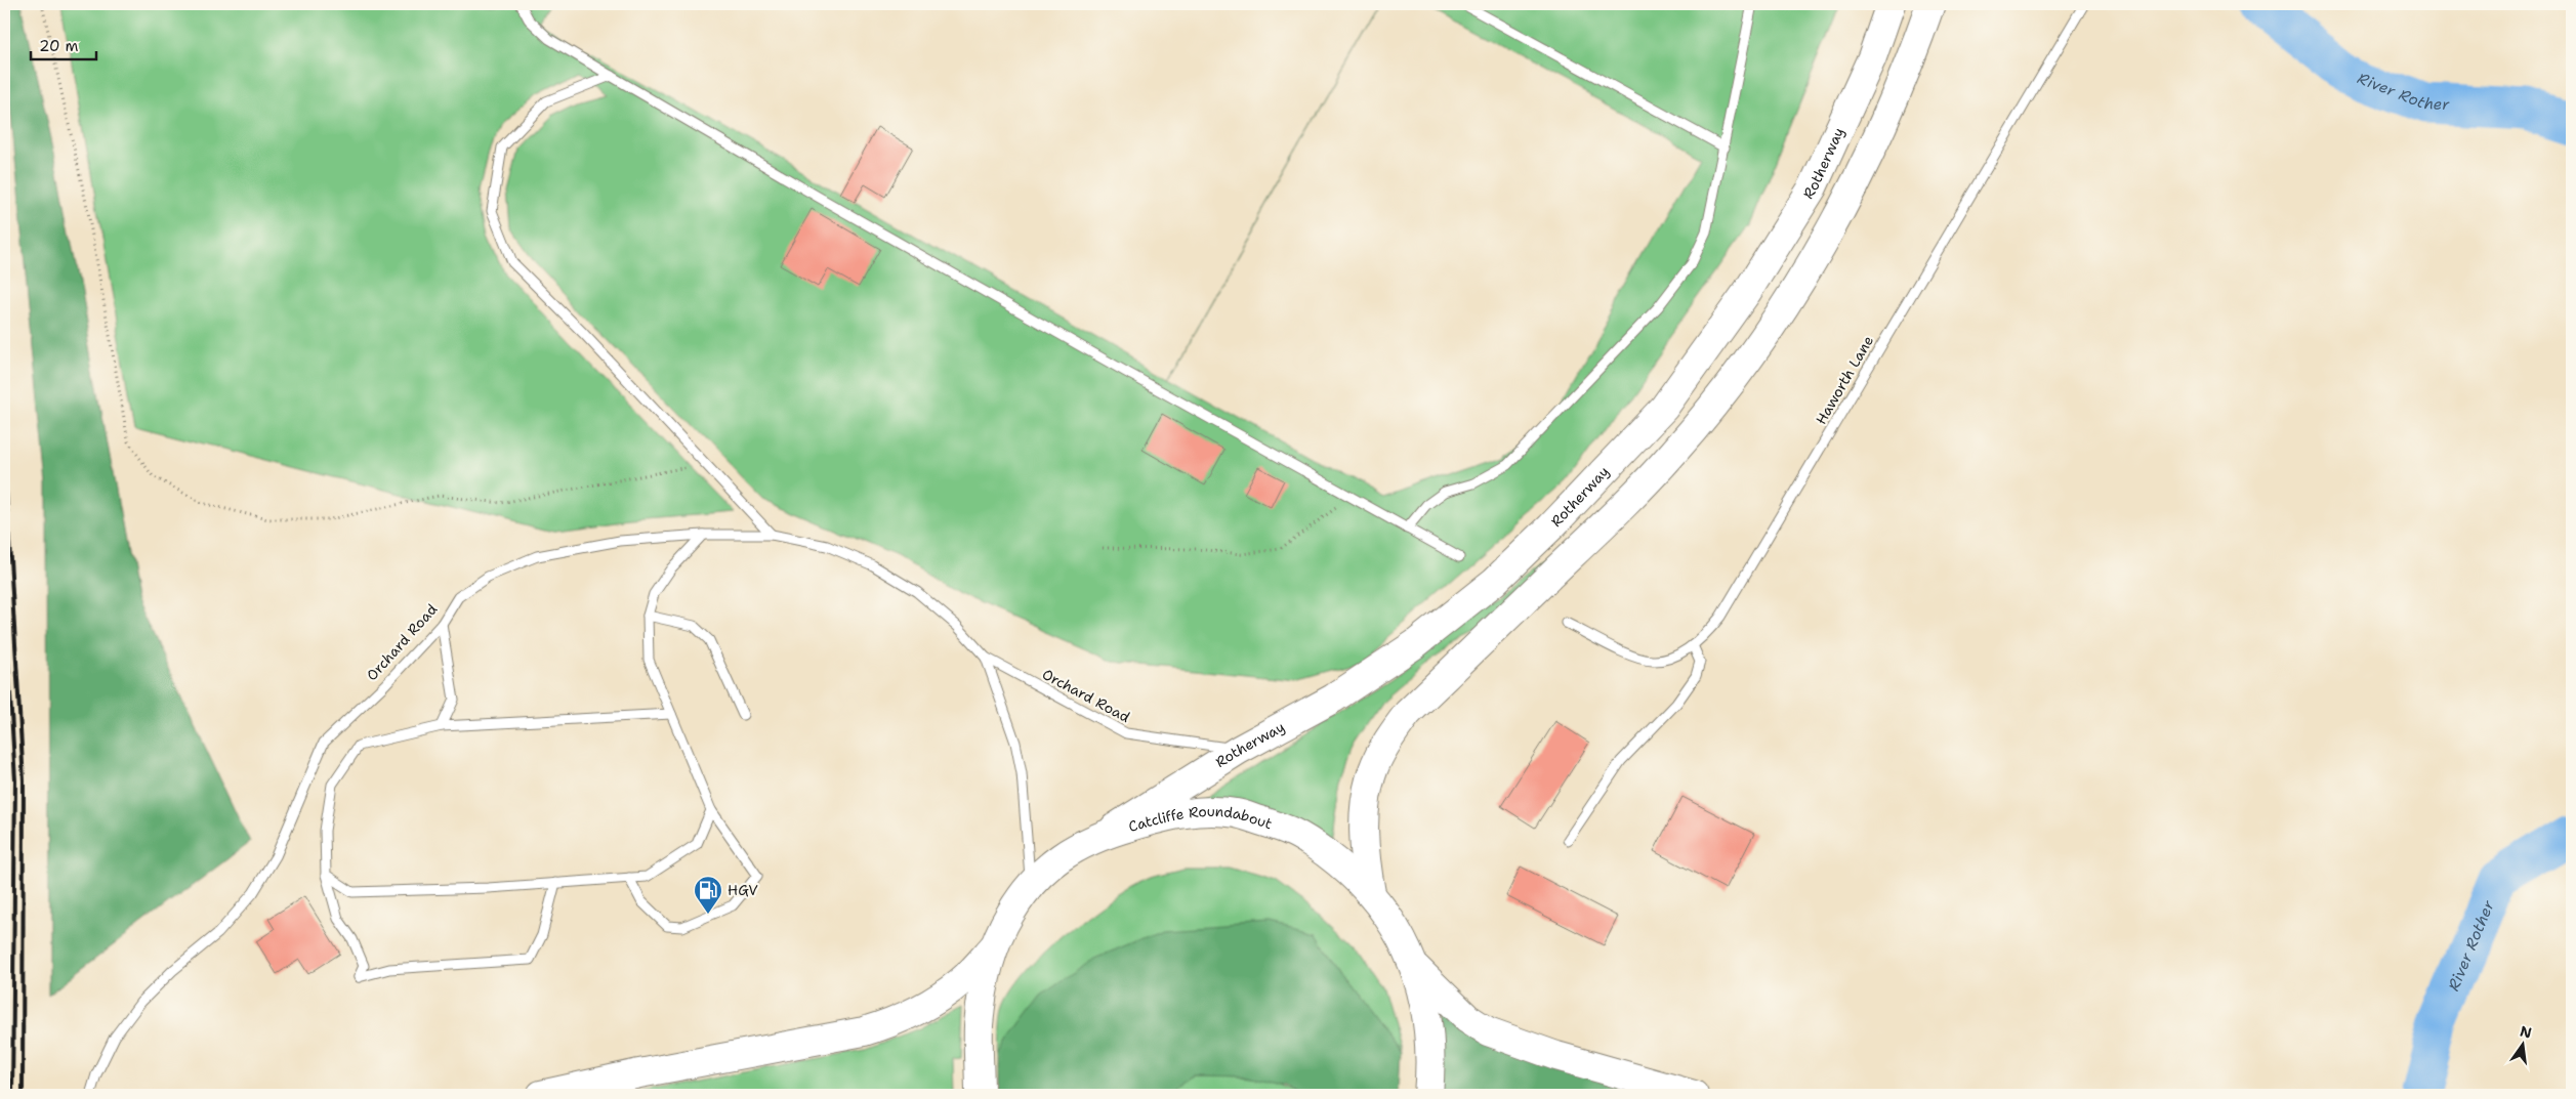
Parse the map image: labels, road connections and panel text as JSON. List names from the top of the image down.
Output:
{
  "streets": {
    "main road": ["Rotherway", "Catcliffe Roundabout"],
    "lane": ["Haworth Lane", "Orchard Road"]
  },
  "crossings": [
    ["Rotherway", "Orchard Road"],
    ["Rotherway", "Catcliffe Roundabout"],
    ["Orchard Road", "Catcliffe Roundabout"]
  ],
  "water": ["River Rother"],
  "places": {
    "fuel station": ["HGV"]
  },
  "scale_bar": "20 m",
  "north": "top"
}
